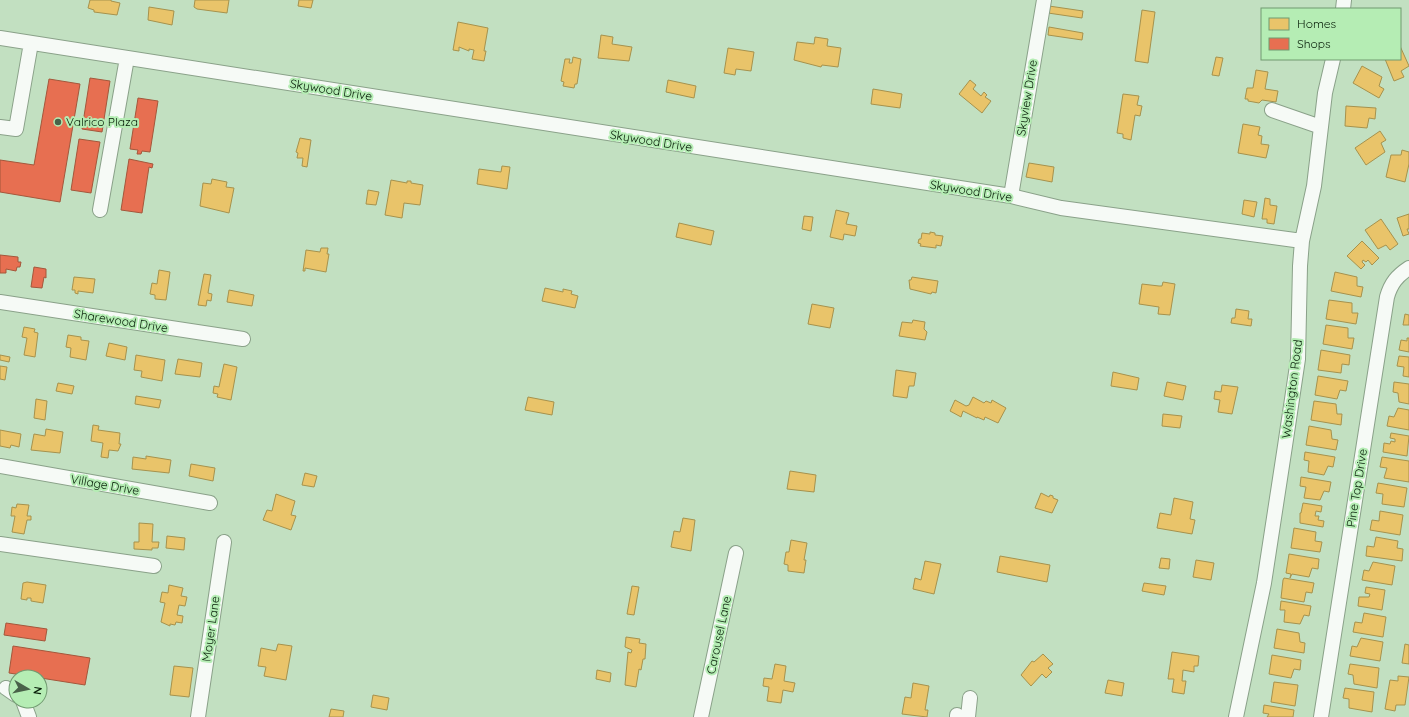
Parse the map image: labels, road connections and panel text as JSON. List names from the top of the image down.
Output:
{
  "streets": {
    "street": [
      "Skywood Drive",
      "Skyview Drive",
      "Sharewood Drive",
      "Washington Road",
      "Village Drive",
      "Pine Top Drive",
      "Moyer Lane",
      "Carousel Lane"
    ]
  },
  "crossings": [
    ["Skywood Drive", "Skyview Drive"],
    ["Skywood Drive", "Washington Road"]
  ],
  "places": ["Valrico Plaza"],
  "legend": ["Homes", "Shops"],
  "north": "right"
}
